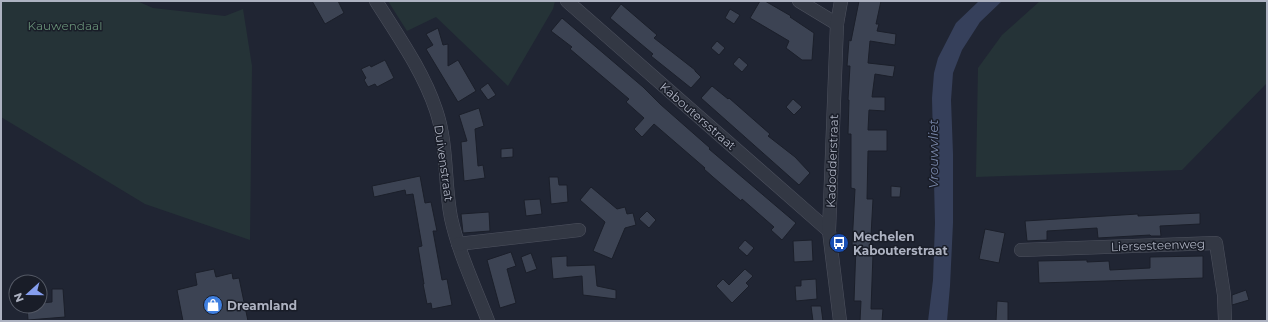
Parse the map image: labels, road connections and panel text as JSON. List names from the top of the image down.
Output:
{
  "streets": {
    "street": [
      "Kaboutersstraat",
      "Kadodderstraat",
      "Duivenstraat",
      "Liersesteenweg"
    ]
  },
  "crossings": [
    ["Kaboutersstraat", "Kadodderstraat"]
  ],
  "water": ["Vrouwvliet"],
  "parks": ["Kauwendaal"],
  "places": {
    "bus stop": ["Mechelen Kabouterstraat"],
    "shop": ["Dreamland"]
  },
  "north": "left"
}
